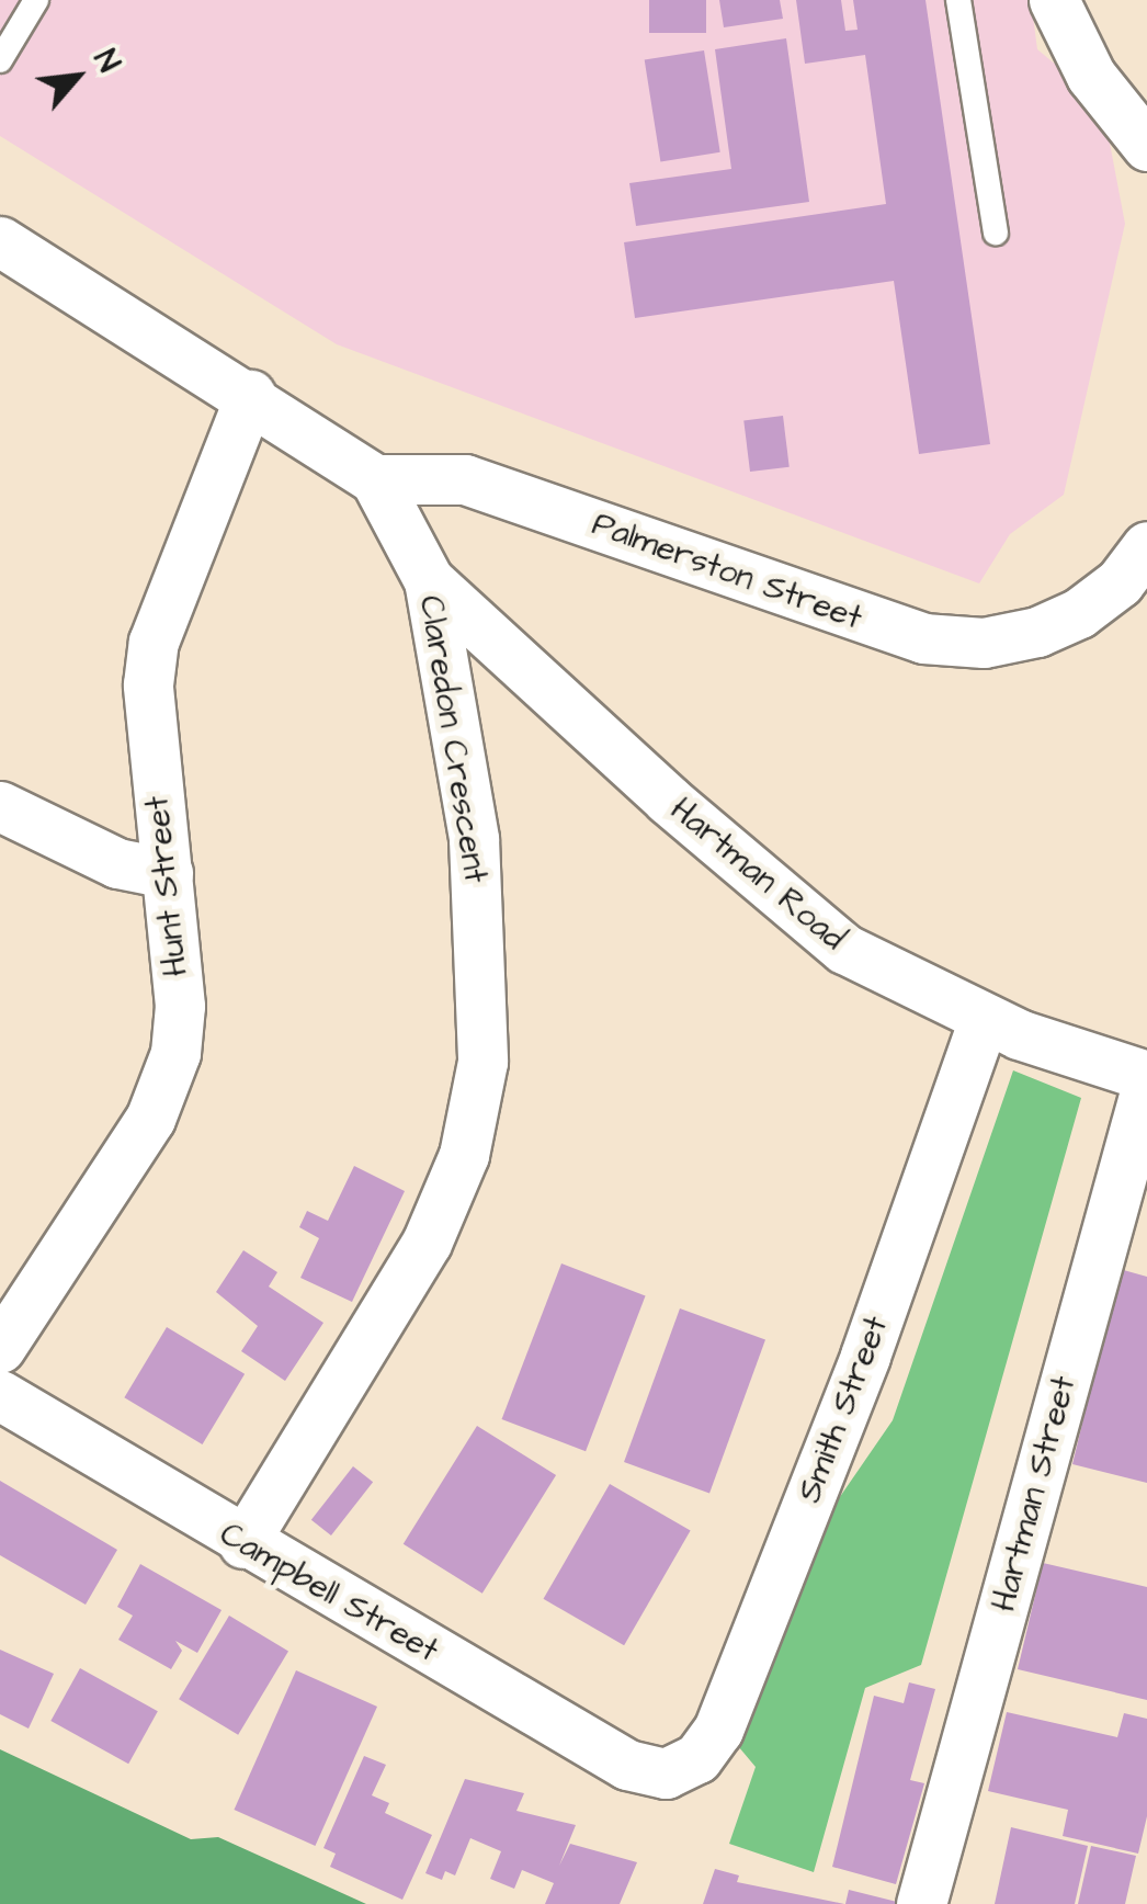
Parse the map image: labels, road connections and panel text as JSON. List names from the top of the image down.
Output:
{
  "streets": {
    "street": [
      "Palmerston Street",
      "Claredon Crescent",
      "Hartman Road",
      "Hunt Street",
      "Smith Street",
      "Hartman Street",
      "Campbell Street"
    ]
  },
  "crossings": [
    ["Palmerston Street", "Claredon Crescent"],
    ["Claredon Crescent", "Hartman Road"],
    ["Claredon Crescent", "Campbell Street"],
    ["Hartman Road", "Smith Street"],
    ["Hartman Road", "Hartman Street"],
    ["Smith Street", "Campbell Street"]
  ],
  "north": "top right"
}
